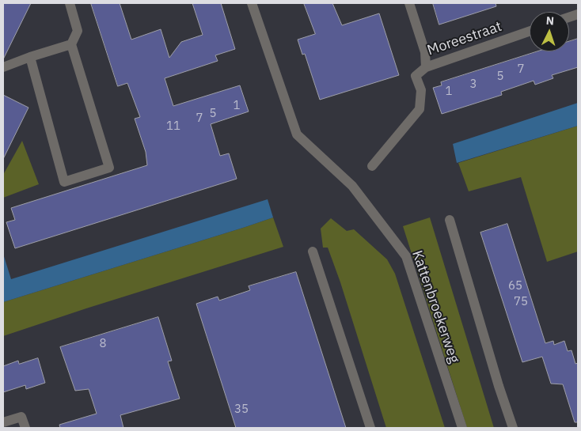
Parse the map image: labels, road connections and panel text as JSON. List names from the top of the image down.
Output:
{
  "streets": {
    "street": ["Moreestraat", "Kattenbroekerweg"]
  },
  "house_numbers": [
    "7",
    "5",
    "3",
    "1",
    "1",
    "5",
    "7",
    "11",
    "65",
    "75",
    "8",
    "35"
  ],
  "north": "top"
}
